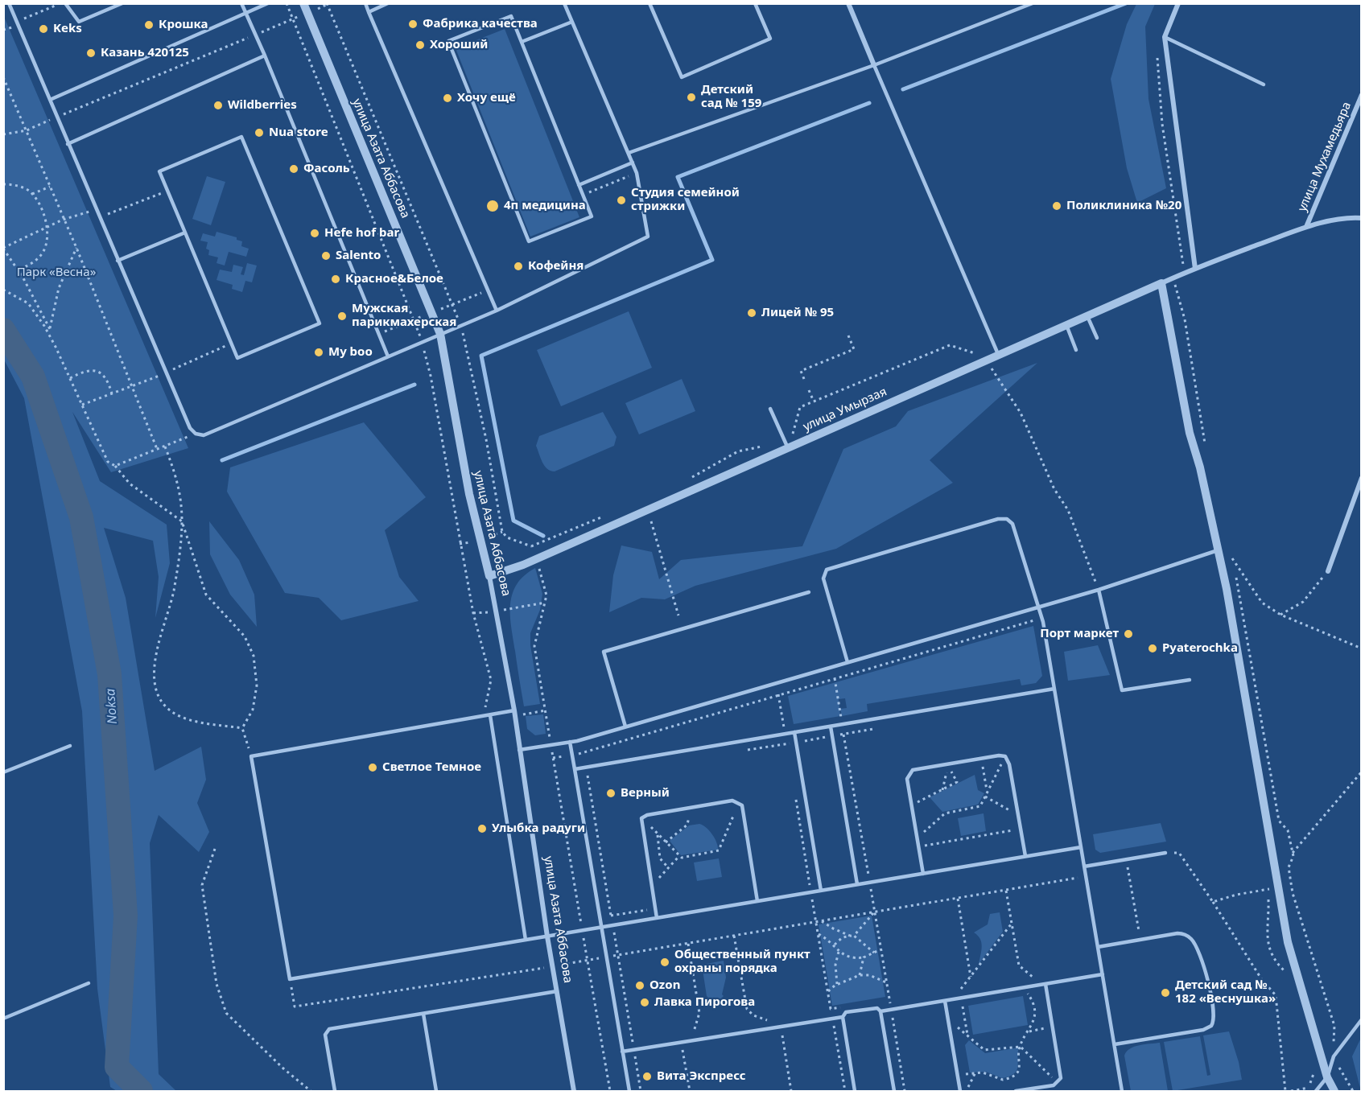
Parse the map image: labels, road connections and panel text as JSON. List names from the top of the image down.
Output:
{
  "streets": {
    "street": ["улица Мухамедьяра", "улица Азата Аббасова", "улица Умырзая"]
  },
  "crossings": [
    ["улица Мухамедьяра", "улица Умырзая"],
    ["улица Азата Аббасова", "улица Умырзая"]
  ],
  "water": ["Noksa"],
  "parks": ["Парк «Весна»"],
  "places": [
    "Фабрика качества",
    "Крошка",
    "Keks",
    "Хороший",
    "Казань 420125",
    "Детский сад № 159",
    "Хочу ещё",
    "Wildberries",
    "Nua store",
    "Фасоль",
    "Студия семейной стрижки",
    "4п медицина",
    "Поликлиника №20",
    "Hefe hof bar",
    "Salento",
    "Кофейня",
    "Красное&Белое",
    "Лицей № 95",
    "Мужская парикмахерская",
    "My boo",
    "Порт маркет",
    "Pyaterochka",
    "Светлое Темное",
    "Верный",
    "Улыбка радуги",
    "Общественный пункт охраны порядка",
    "Ozon",
    "Детский сад № 182 «Веснушка»",
    "Лавка Пирогова",
    "Вита Экспресс"
  ]
}
